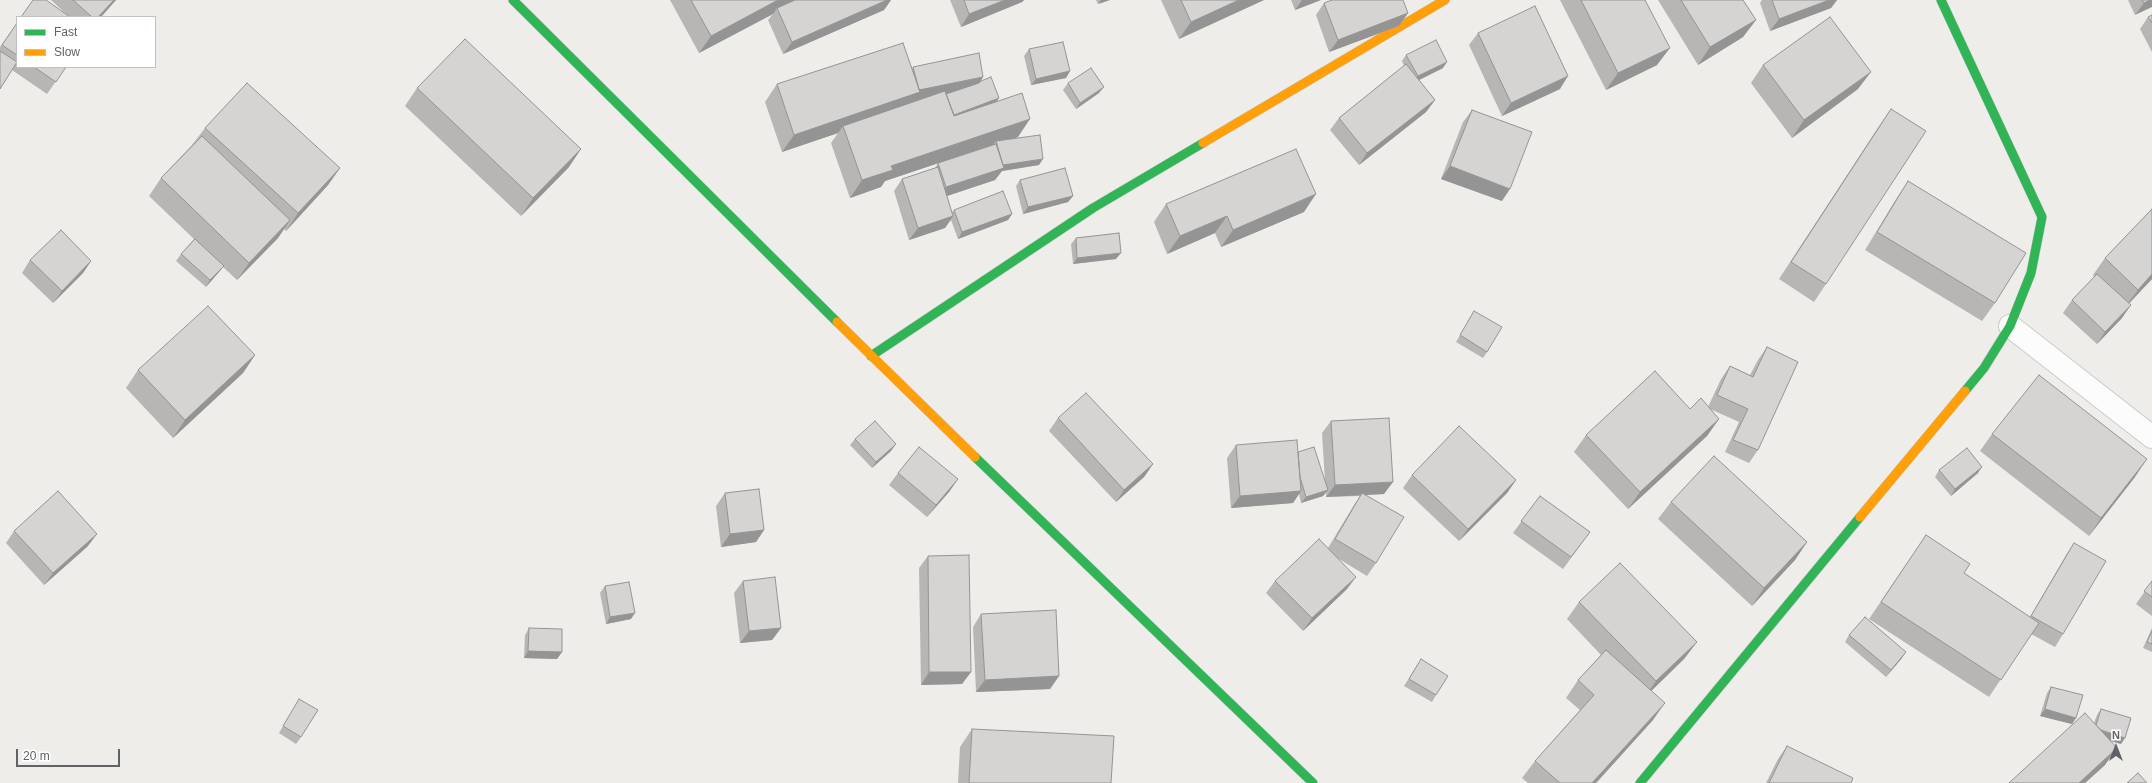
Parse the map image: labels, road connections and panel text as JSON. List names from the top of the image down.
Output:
{
  "legend": ["Fast", "Slow"],
  "scale_bar": "20 m",
  "north": "top"
}
